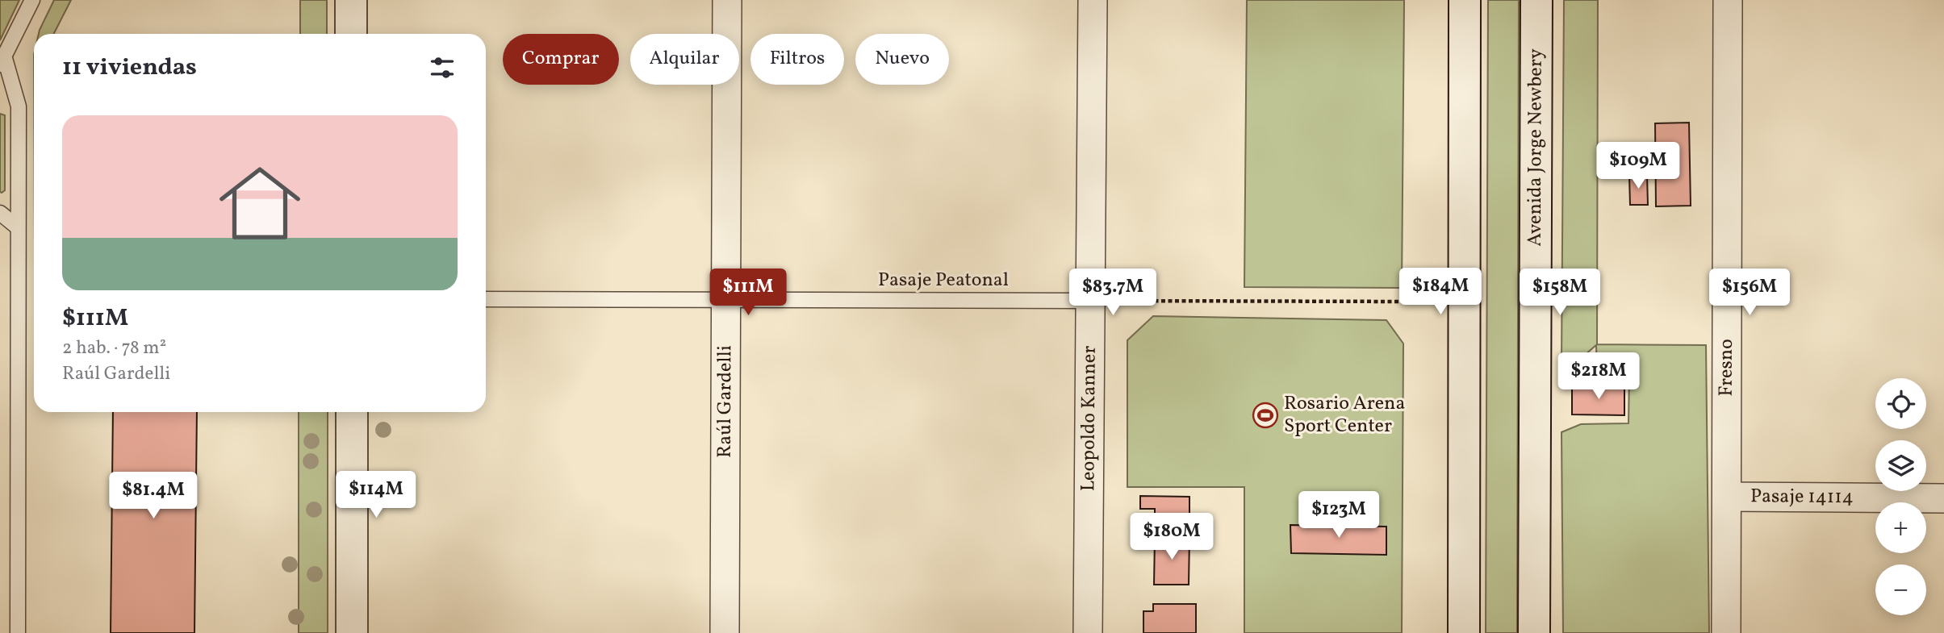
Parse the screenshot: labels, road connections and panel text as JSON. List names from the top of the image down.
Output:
{
  "streets": {
    "main road": ["Avenida Jorge Newbery"],
    "street": [
      "Fresno",
      "Raúl Gardelli",
      "Leopoldo Kanner",
      "Pasaje 14114"
    ],
    "lane": ["Pasaje Peatonal"]
  },
  "crossings": [
    ["Pasaje Peatonal", "Raúl Gardelli"],
    ["Pasaje Peatonal", "Leopoldo Kanner"],
    ["Fresno", "Pasaje 14114"]
  ],
  "places": {
    "sports": ["Rosario Arena Sport Center"]
  },
  "page": {
    "chip": [
      "Comprar",
      "Alquilar",
      "Filtros",
      "Nuevo"
    ],
    "heading": "11 viviendas",
    "list": [
      {
        "name": "$111M",
        "note": "2 hab. · 78 m² · Raúl Gardelli"
      }
    ],
    "price": [
      "$109M",
      "$184M",
      "$111M",
      "$83.7M",
      "$158M",
      "$156M",
      "$218M",
      "$114M",
      "$81.4M",
      "$123M",
      "$180M"
    ],
    "map_buttons": ["+", "−"]
  }
}
